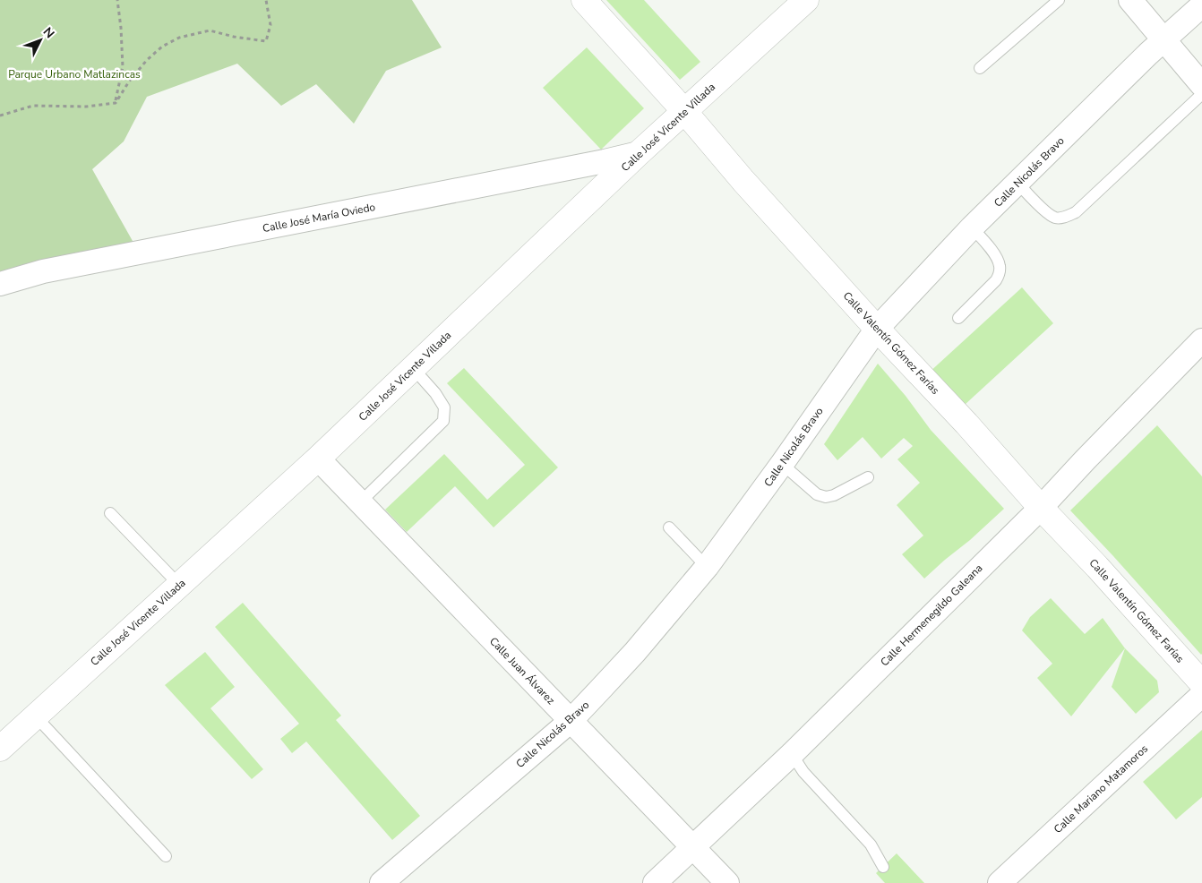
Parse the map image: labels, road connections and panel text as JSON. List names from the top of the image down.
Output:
{
  "streets": {
    "main road": ["Calle José Vicente Villada", "Calle Valentín Gómez Farías"],
    "street": [
      "Calle Nicolás Bravo",
      "Calle José María Oviedo",
      "Calle Hermenegildo Galeana",
      "Calle Juan Álvarez",
      "Calle Mariano Matamoros"
    ]
  },
  "crossings": [
    ["Calle José Vicente Villada", "Calle José María Oviedo"],
    ["Calle José Vicente Villada", "Calle Valentín Gómez Farías"],
    ["Calle José Vicente Villada", "Calle Juan Álvarez"],
    ["Calle Nicolás Bravo", "Calle Valentín Gómez Farías"],
    ["Calle Nicolás Bravo", "Calle Juan Álvarez"],
    ["Calle Valentín Gómez Farías", "Calle Hermenegildo Galeana"],
    ["Calle Hermenegildo Galeana", "Calle Juan Álvarez"]
  ],
  "parks": ["Parque Urbano Matlazincas"],
  "north": "top right"
}
